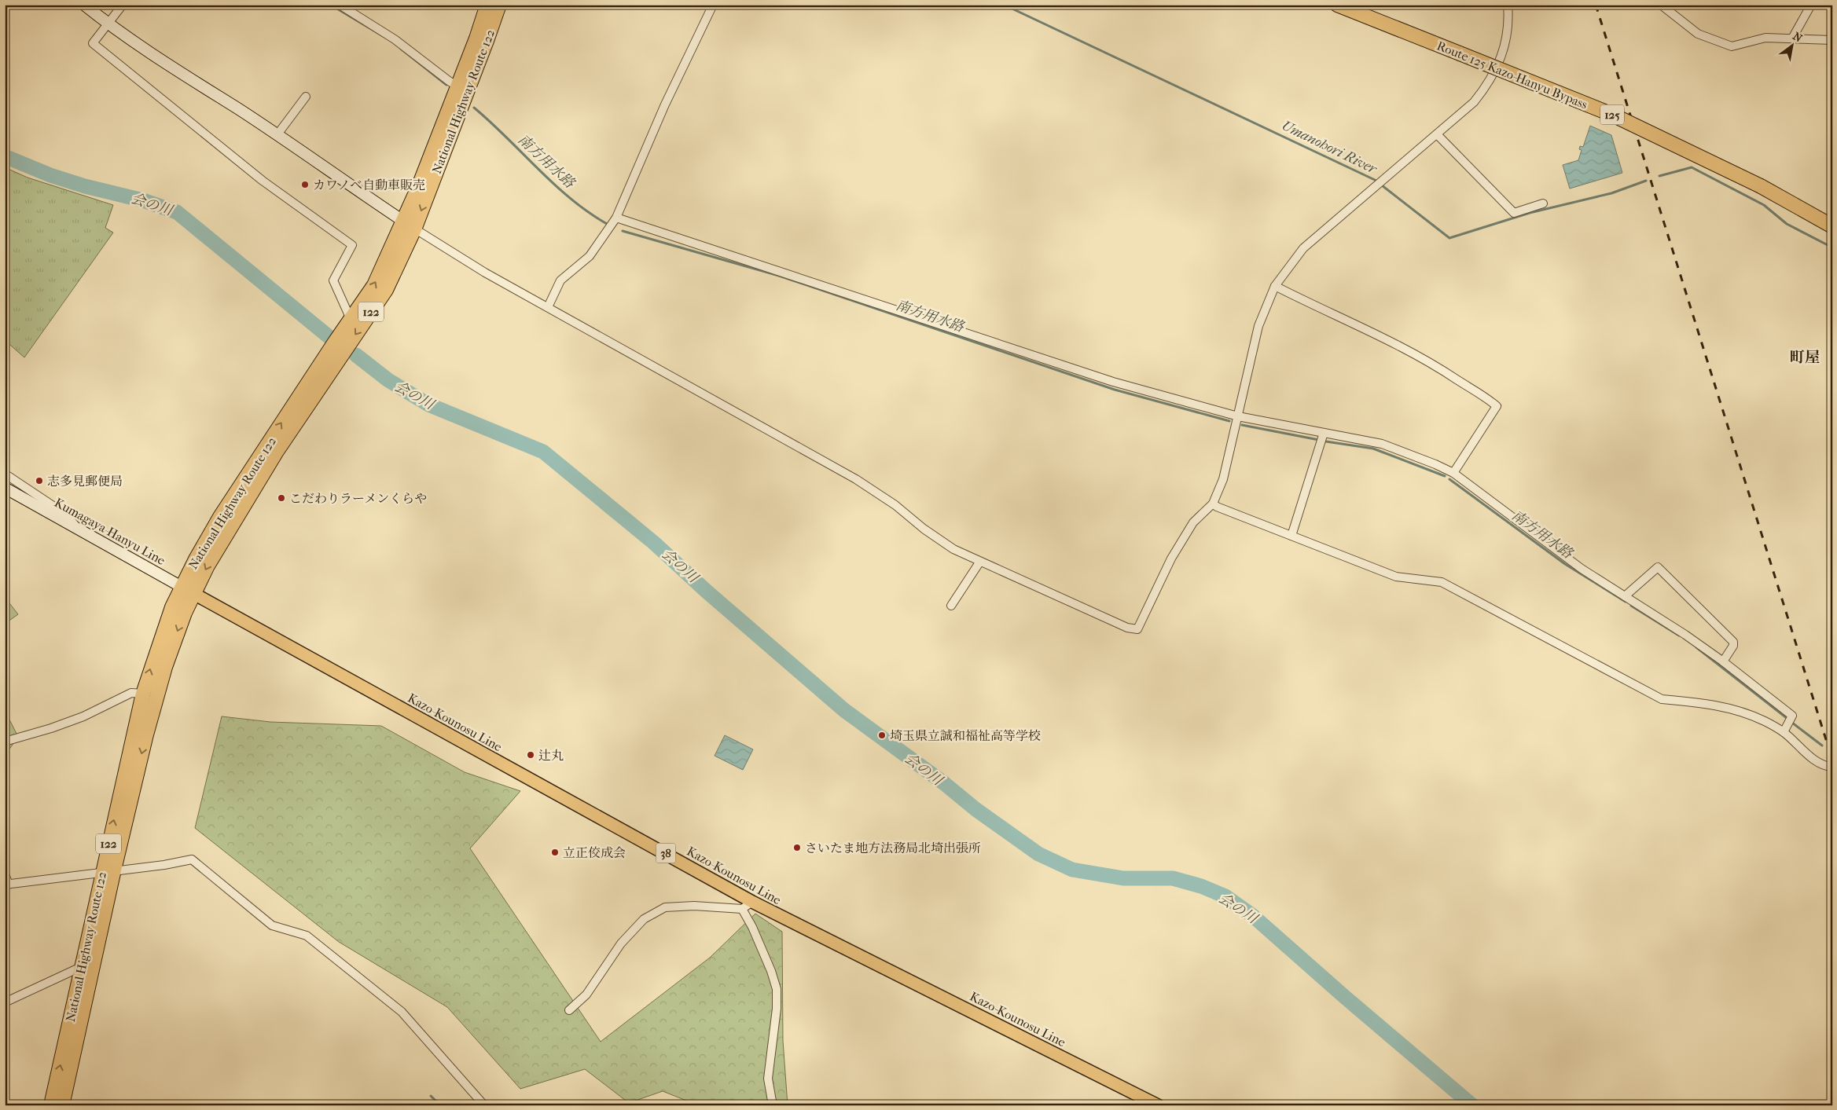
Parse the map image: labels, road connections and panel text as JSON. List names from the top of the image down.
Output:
{
  "streets": {
    "highway": [
      "Route 125 Kazo-Hanyu Bypass",
      "National Highway Route 122",
      "125",
      "122"
    ],
    "main road": ["Kazo-Kounosu Line", "38"],
    "street": ["Kumagaya-Hanyu Line"]
  },
  "crossings": [
    ["National Highway Route 122", "Kumagaya-Hanyu Line"],
    ["National Highway Route 122", "Kazo-Kounosu Line"],
    ["Kumagaya-Hanyu Line", "Kazo-Kounosu Line"]
  ],
  "districts": ["町屋"],
  "water": ["Umanohori River", "南方用水路", "会の川"],
  "places": [
    "カワノベ自動車販売",
    "志多見郵便局",
    "こだわりラーメンくらや",
    "埼玉県立誠和福祉高等学校",
    "辻丸",
    "さいたま地方法務局北埼出張所",
    "立正佼成会"
  ],
  "north": "top right"
}
